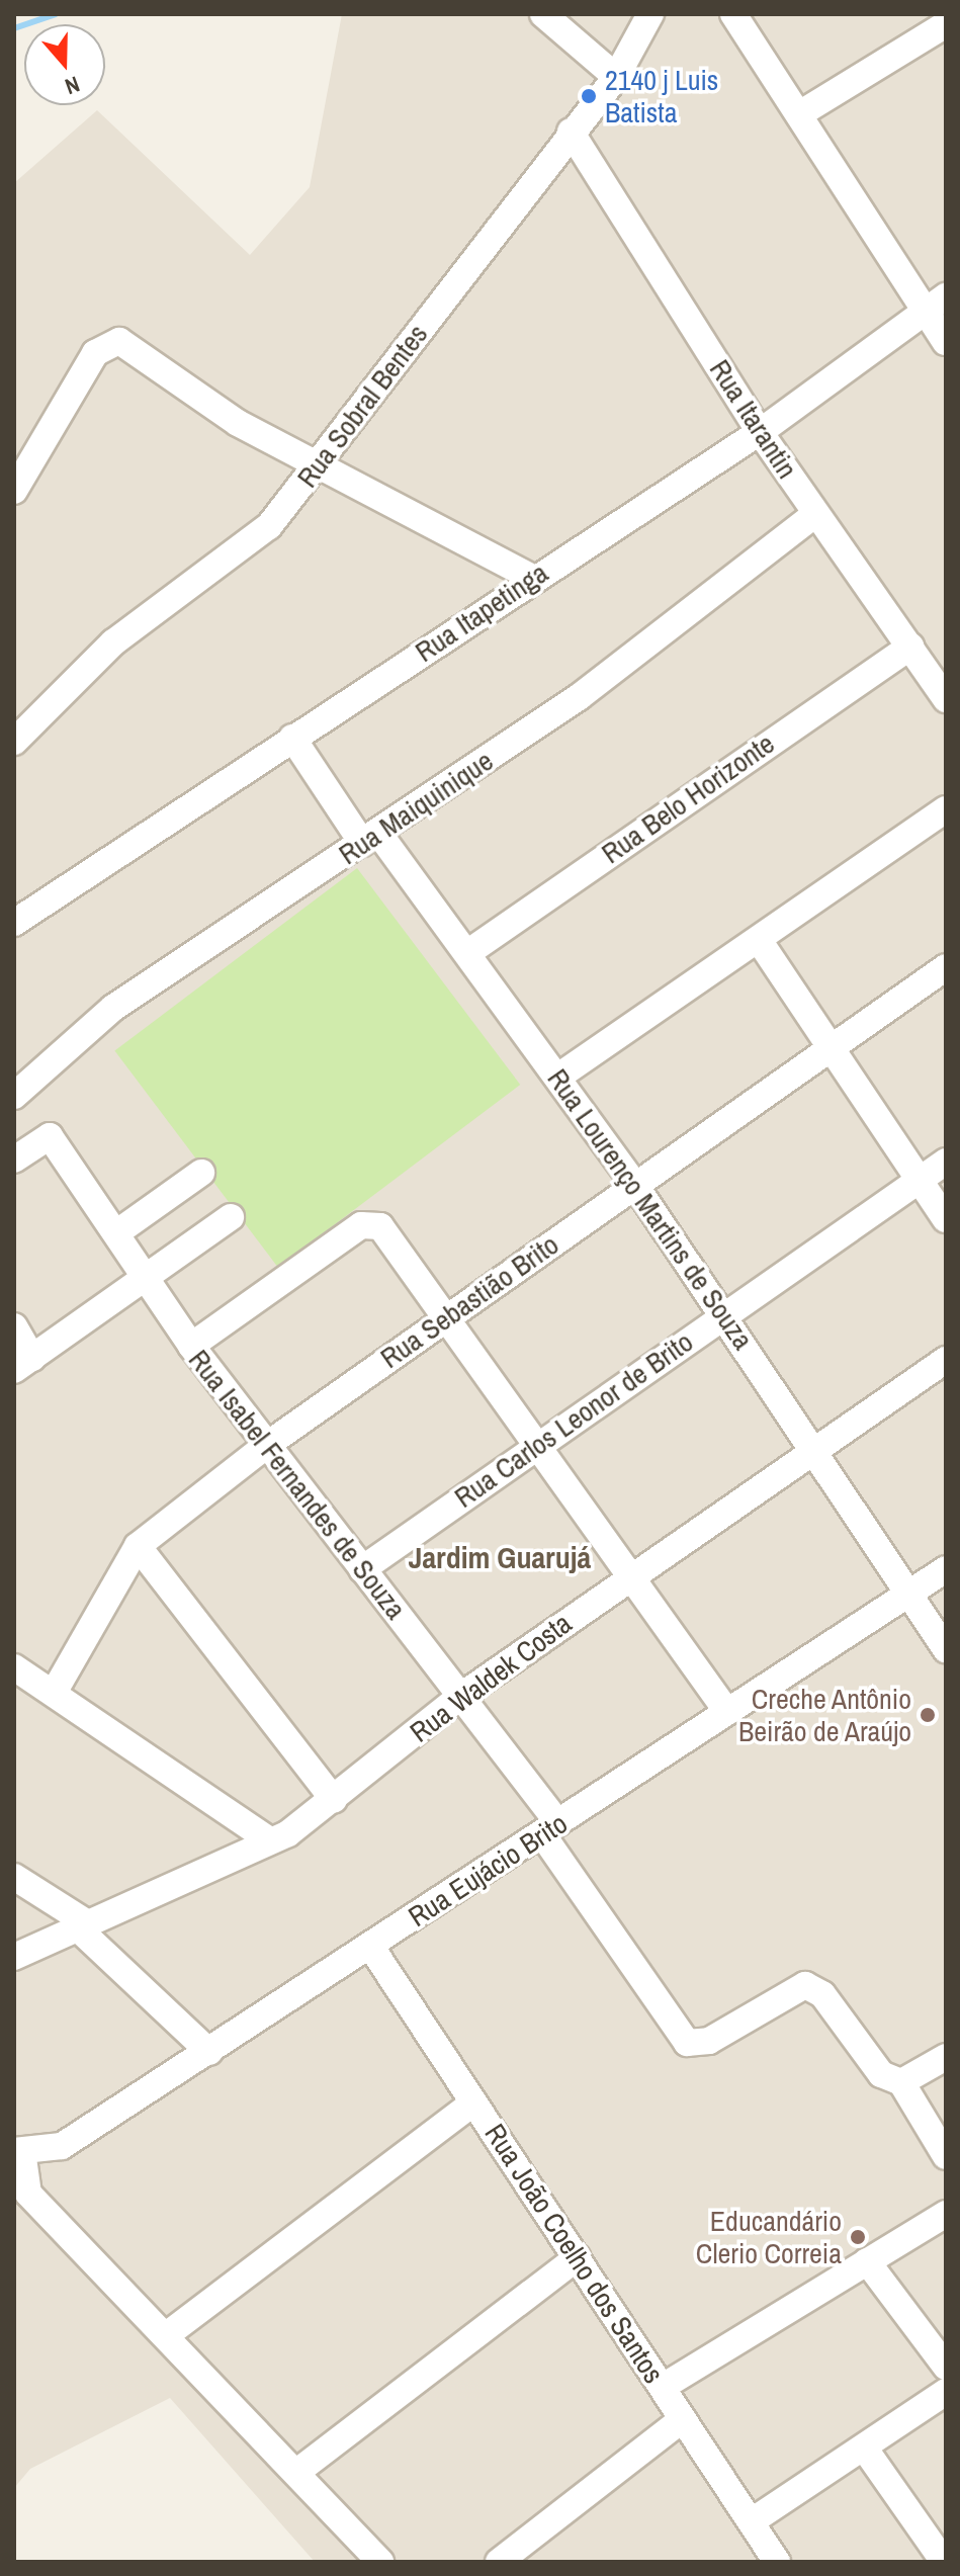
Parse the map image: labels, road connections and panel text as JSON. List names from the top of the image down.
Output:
{
  "streets": {
    "street": [
      "Rua Sobral Bentes",
      "Rua Itarantin",
      "Rua Itapetinga",
      "Rua Belo Horizonte",
      "Rua Maiquinique",
      "Rua Lourenço Martins de Souza",
      "Rua Sebastião Brito",
      "Rua Carlos Leonor de Brito",
      "Rua Isabel Fernandes de Souza",
      "Rua Waldek Costa",
      "Rua Eujácio Brito",
      "Rua João Coelho dos Santos"
    ]
  },
  "crossings": [
    ["Rua Sobral Bentes", "Rua Itarantin"],
    ["Rua Itarantin", "Rua Itapetinga"],
    ["Rua Itarantin", "Rua Belo Horizonte"],
    ["Rua Itarantin", "Rua Maiquinique"],
    ["Rua Itapetinga", "Rua Lourenço Martins de Souza"],
    ["Rua Belo Horizonte", "Rua Lourenço Martins de Souza"],
    ["Rua Maiquinique", "Rua Lourenço Martins de Souza"],
    ["Rua Lourenço Martins de Souza", "Rua Sebastião Brito"],
    ["Rua Lourenço Martins de Souza", "Rua Carlos Leonor de Brito"],
    ["Rua Lourenço Martins de Souza", "Rua Waldek Costa"],
    ["Rua Lourenço Martins de Souza", "Rua Eujácio Brito"],
    ["Rua Sebastião Brito", "Rua Isabel Fernandes de Souza"],
    ["Rua Carlos Leonor de Brito", "Rua Isabel Fernandes de Souza"],
    ["Rua Isabel Fernandes de Souza", "Rua Waldek Costa"],
    ["Rua Isabel Fernandes de Souza", "Rua Eujácio Brito"],
    ["Rua Eujácio Brito", "Rua João Coelho dos Santos"]
  ],
  "districts": ["Jardim Guarujá"],
  "places": ["2140 j Luis Batista", "Creche Antônio Beirão de Araújo", "Educandário Clerio Correia"],
  "north": "bottom"
}
